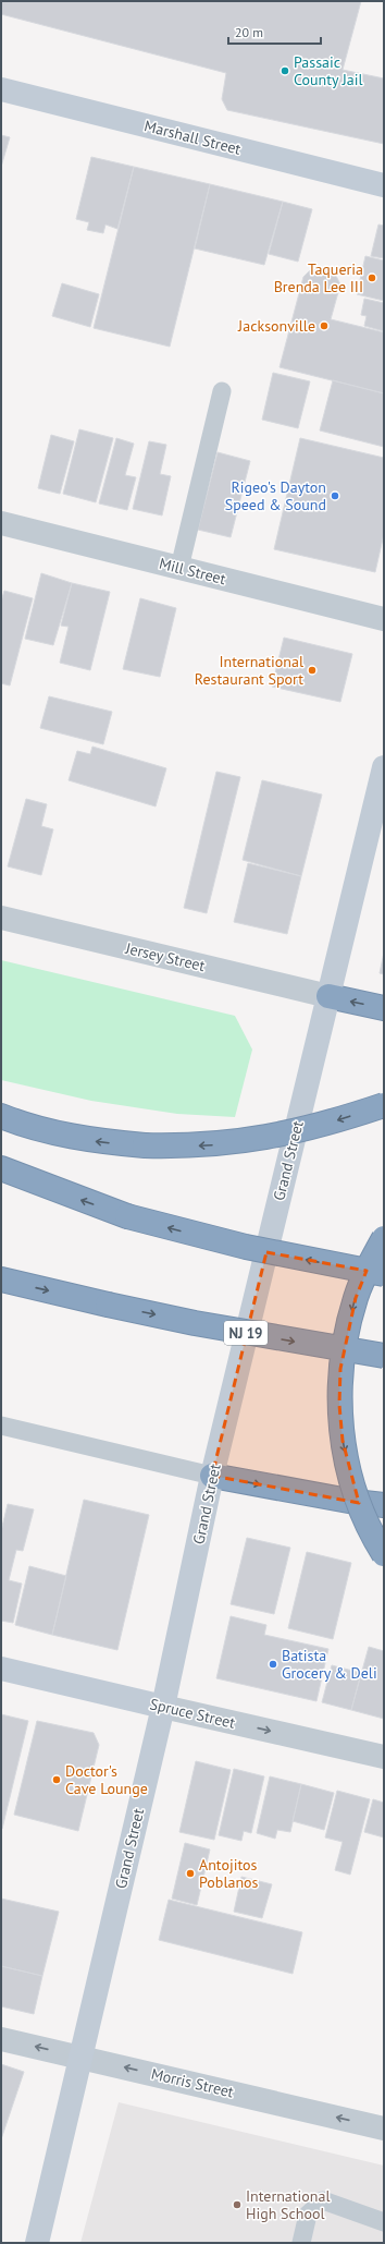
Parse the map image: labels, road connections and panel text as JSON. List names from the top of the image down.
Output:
{
  "streets": {
    "highway": ["NJ 19"],
    "main road": ["Marshall Street", "Grand Street", "Spruce Street"],
    "street": ["Mill Street", "Jersey Street", "Morris Street"]
  },
  "crossings": [
    ["Jersey Street", "Grand Street"],
    ["Grand Street", "Spruce Street"],
    ["Grand Street", "Morris Street"]
  ],
  "one_way": ["Spruce Street", "Morris Street"],
  "places": [
    "Passaic County Jail",
    "Taqueria Brenda Lee III",
    "Jacksonville",
    "Rigeo's Dayton Speed & Sound",
    "International Restaurant Sport",
    "Batista Grocery & Deli",
    "Doctor's Cave Lounge",
    "Antojitos Poblanos",
    "International High School"
  ],
  "scale_bar": "20 m"
}
